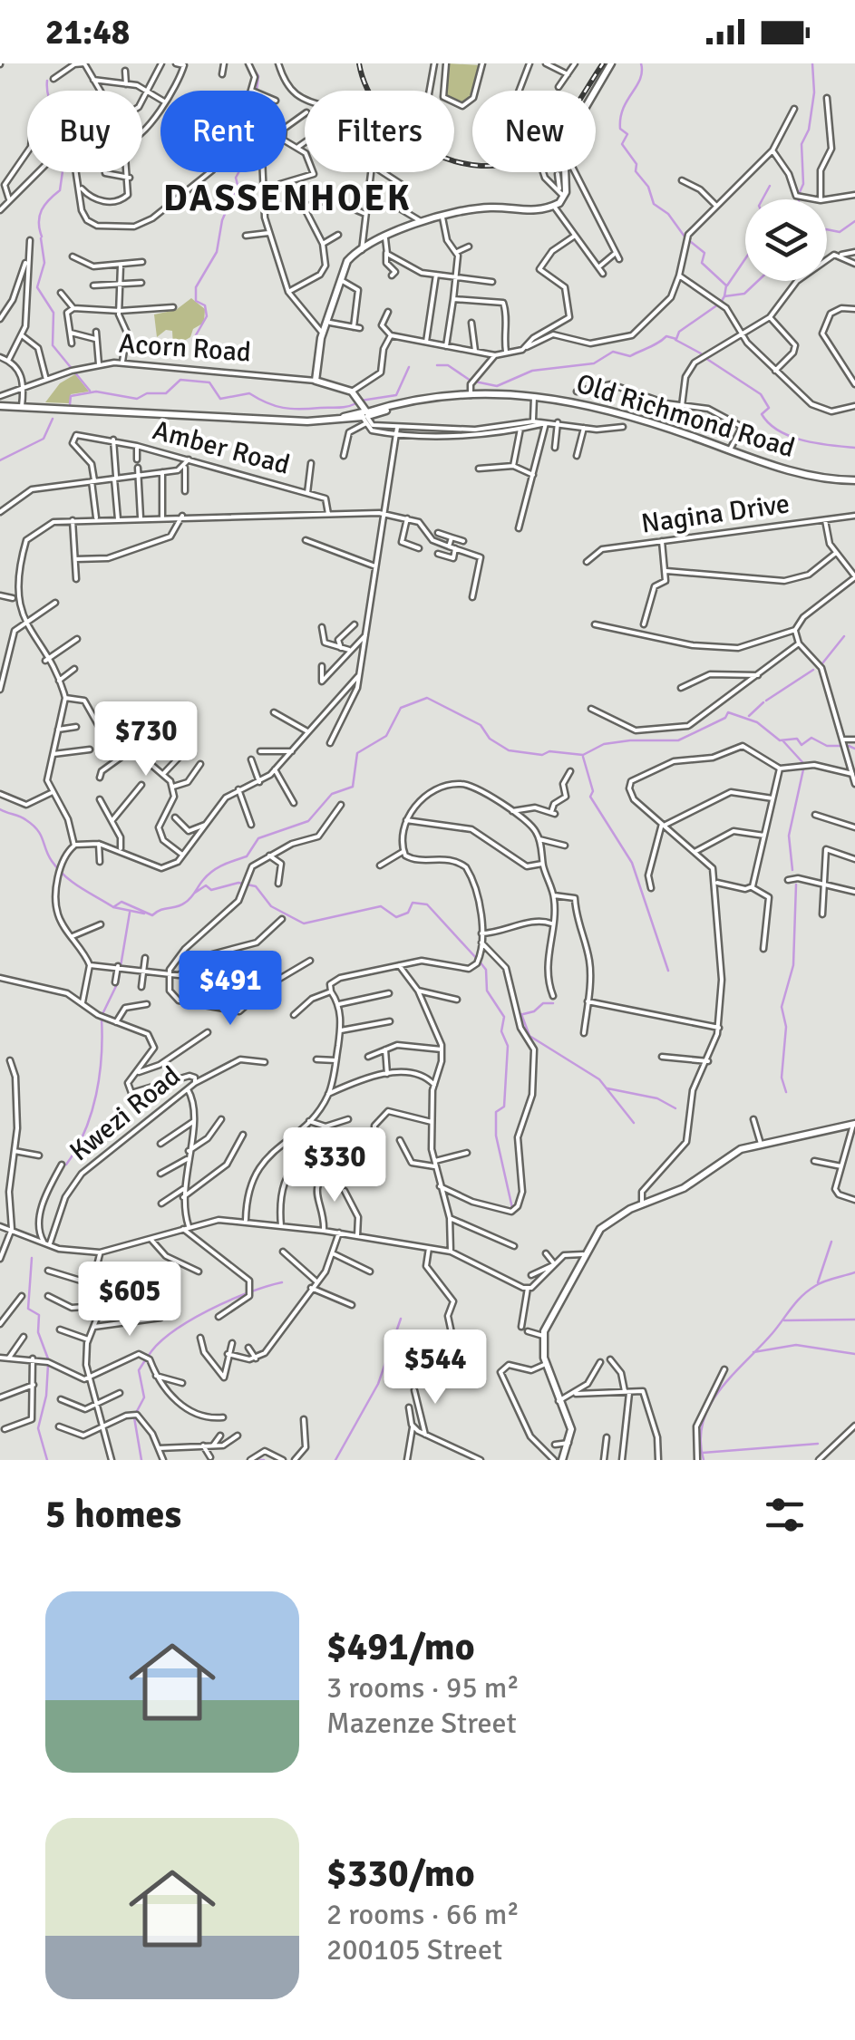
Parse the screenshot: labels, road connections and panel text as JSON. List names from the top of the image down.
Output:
{
  "streets": {
    "street": [
      "Acorn Road",
      "Old Richmond Road",
      "Amber Road",
      "Nagina Drive",
      "Kwezi Road"
    ]
  },
  "districts": ["DASSENHOEK"],
  "page": {
    "status": "21:48",
    "chip": [
      "Buy",
      "Rent",
      "Filters",
      "New"
    ],
    "price": [
      "$730",
      "$491",
      "$330",
      "$605",
      "$544"
    ],
    "heading": "5 homes",
    "list": [
      {
        "name": "$491/mo",
        "note": "3 rooms · 95 m² · Mazenze Street"
      },
      {
        "name": "$330/mo",
        "note": "2 rooms · 66 m² · 200105 Street"
      }
    ]
  }
}
